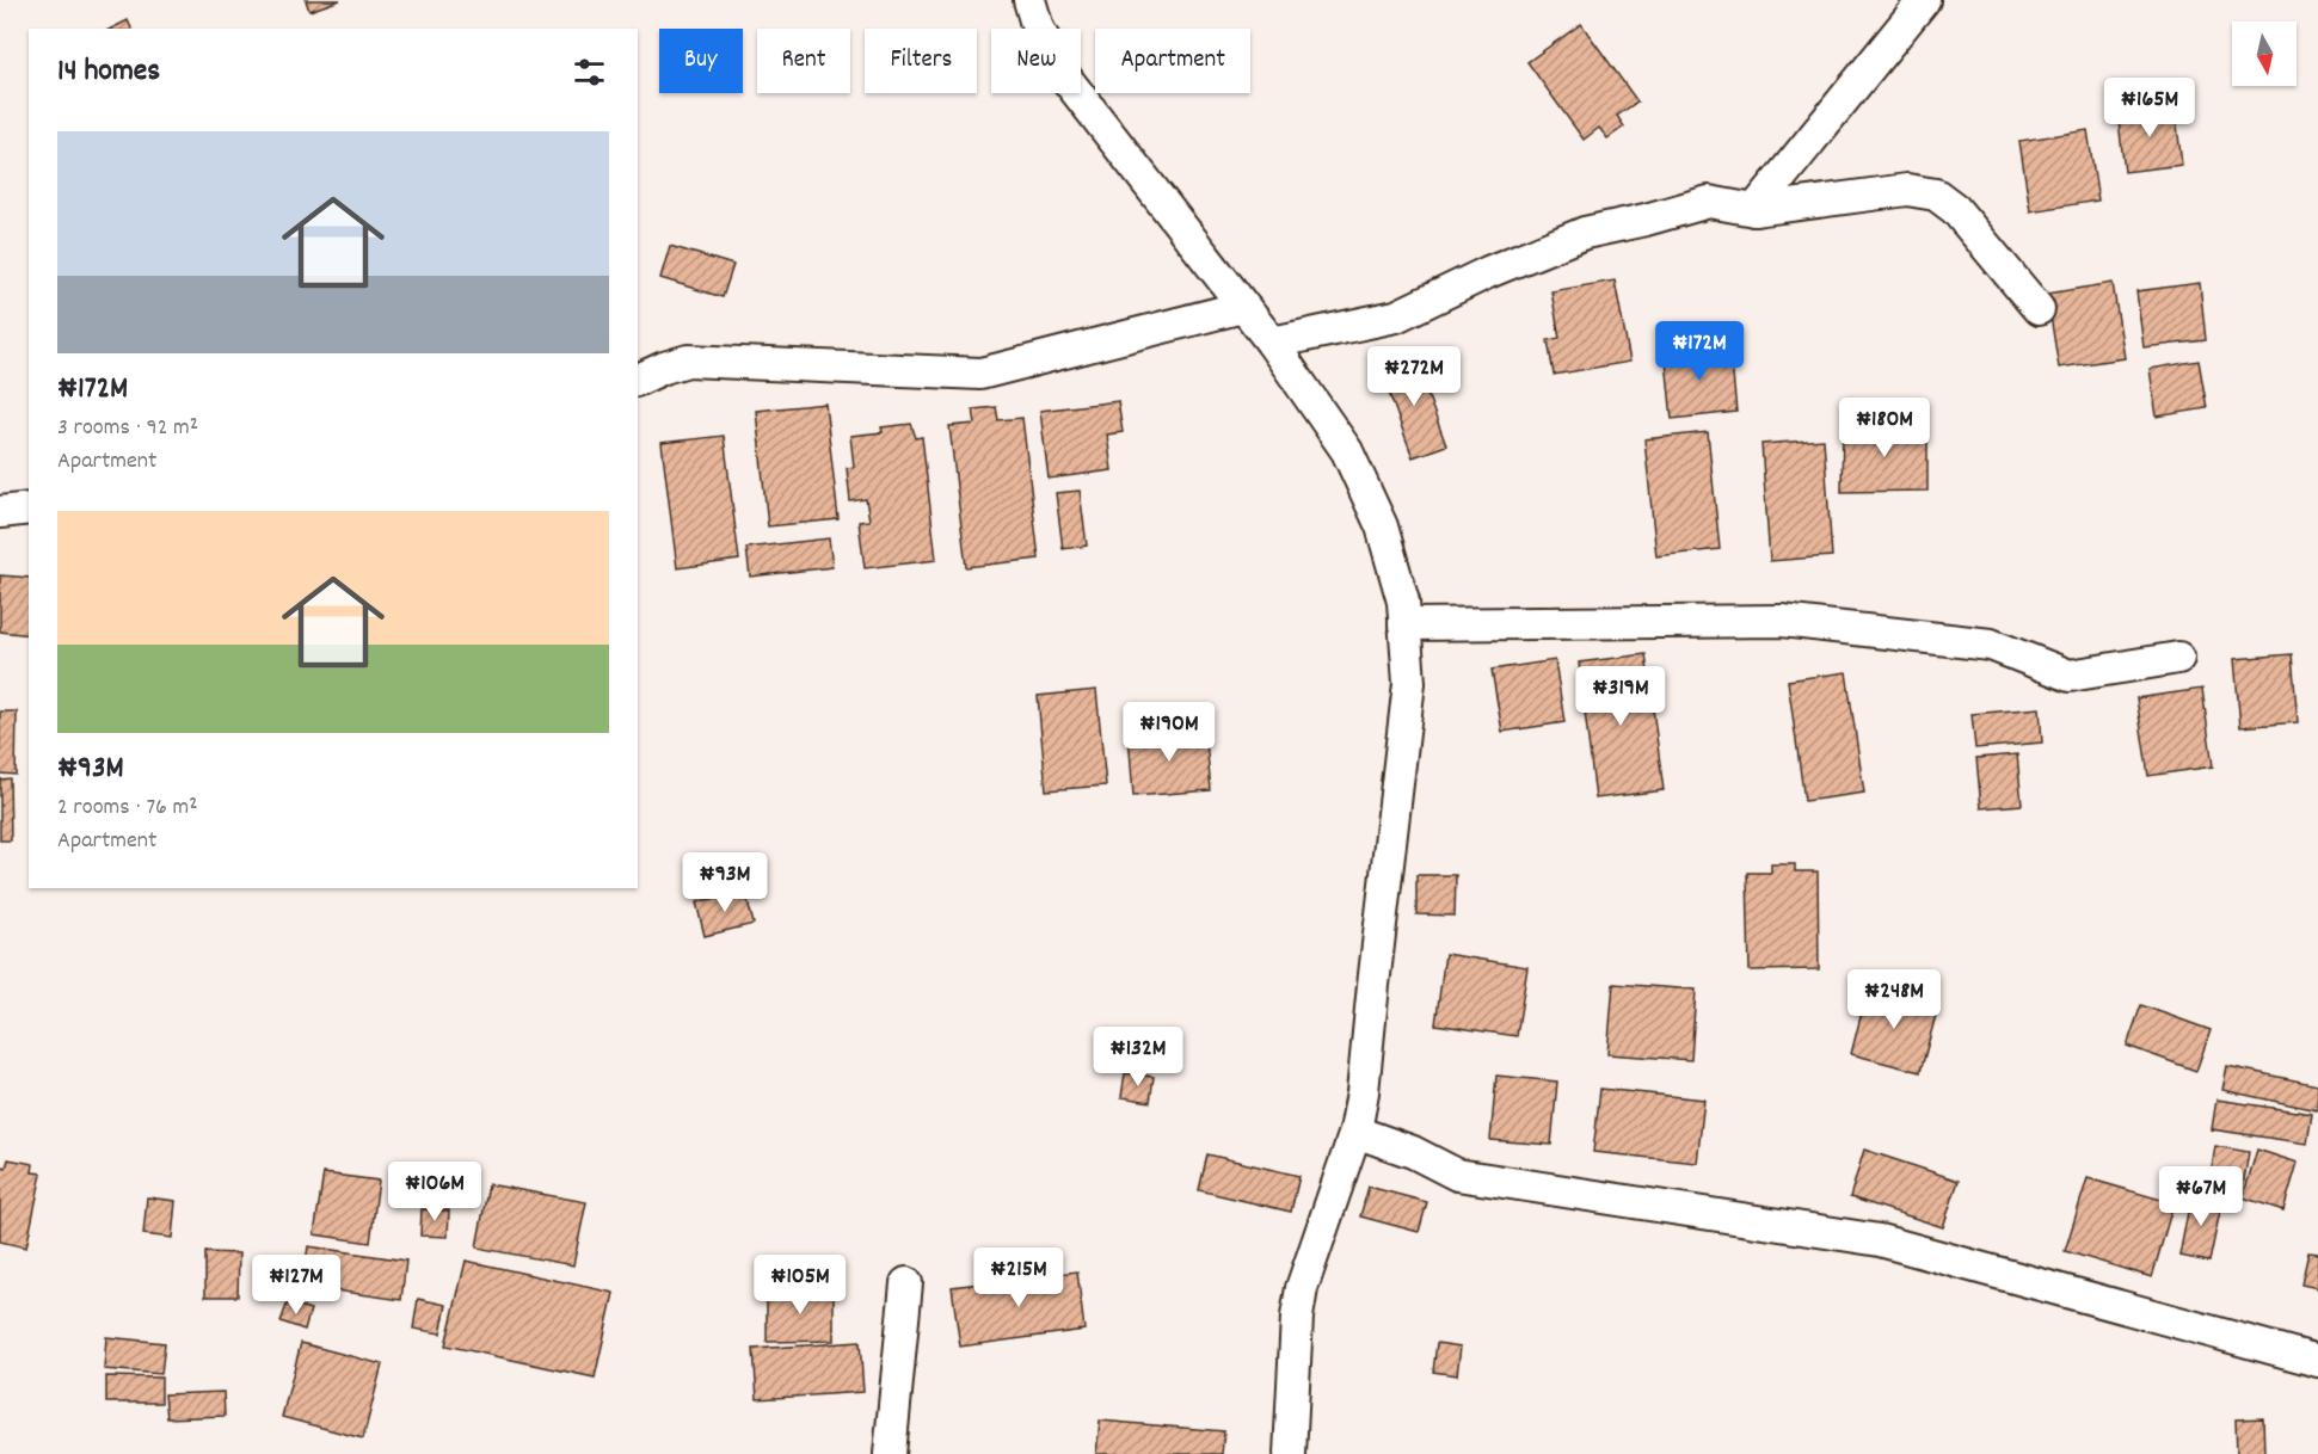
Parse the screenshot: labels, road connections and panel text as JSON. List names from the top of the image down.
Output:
{
  "north": "bottom",
  "page": {
    "chip": [
      "Buy",
      "Rent",
      "Filters",
      "New",
      "Apartment"
    ],
    "heading": "14 homes",
    "price": [
      "₦165M",
      "₦172M",
      "₦272M",
      "₦180M",
      "₦319M",
      "₦190M",
      "₦93M",
      "₦248M",
      "₦132M",
      "₦106M",
      "₦67M",
      "₦215M",
      "₦127M",
      "₦105M"
    ],
    "list": [
      {
        "name": "₦172M",
        "note": "3 rooms · 92 m² · Apartment"
      },
      {
        "name": "₦93M",
        "note": "2 rooms · 76 m² · Apartment"
      }
    ]
  }
}
